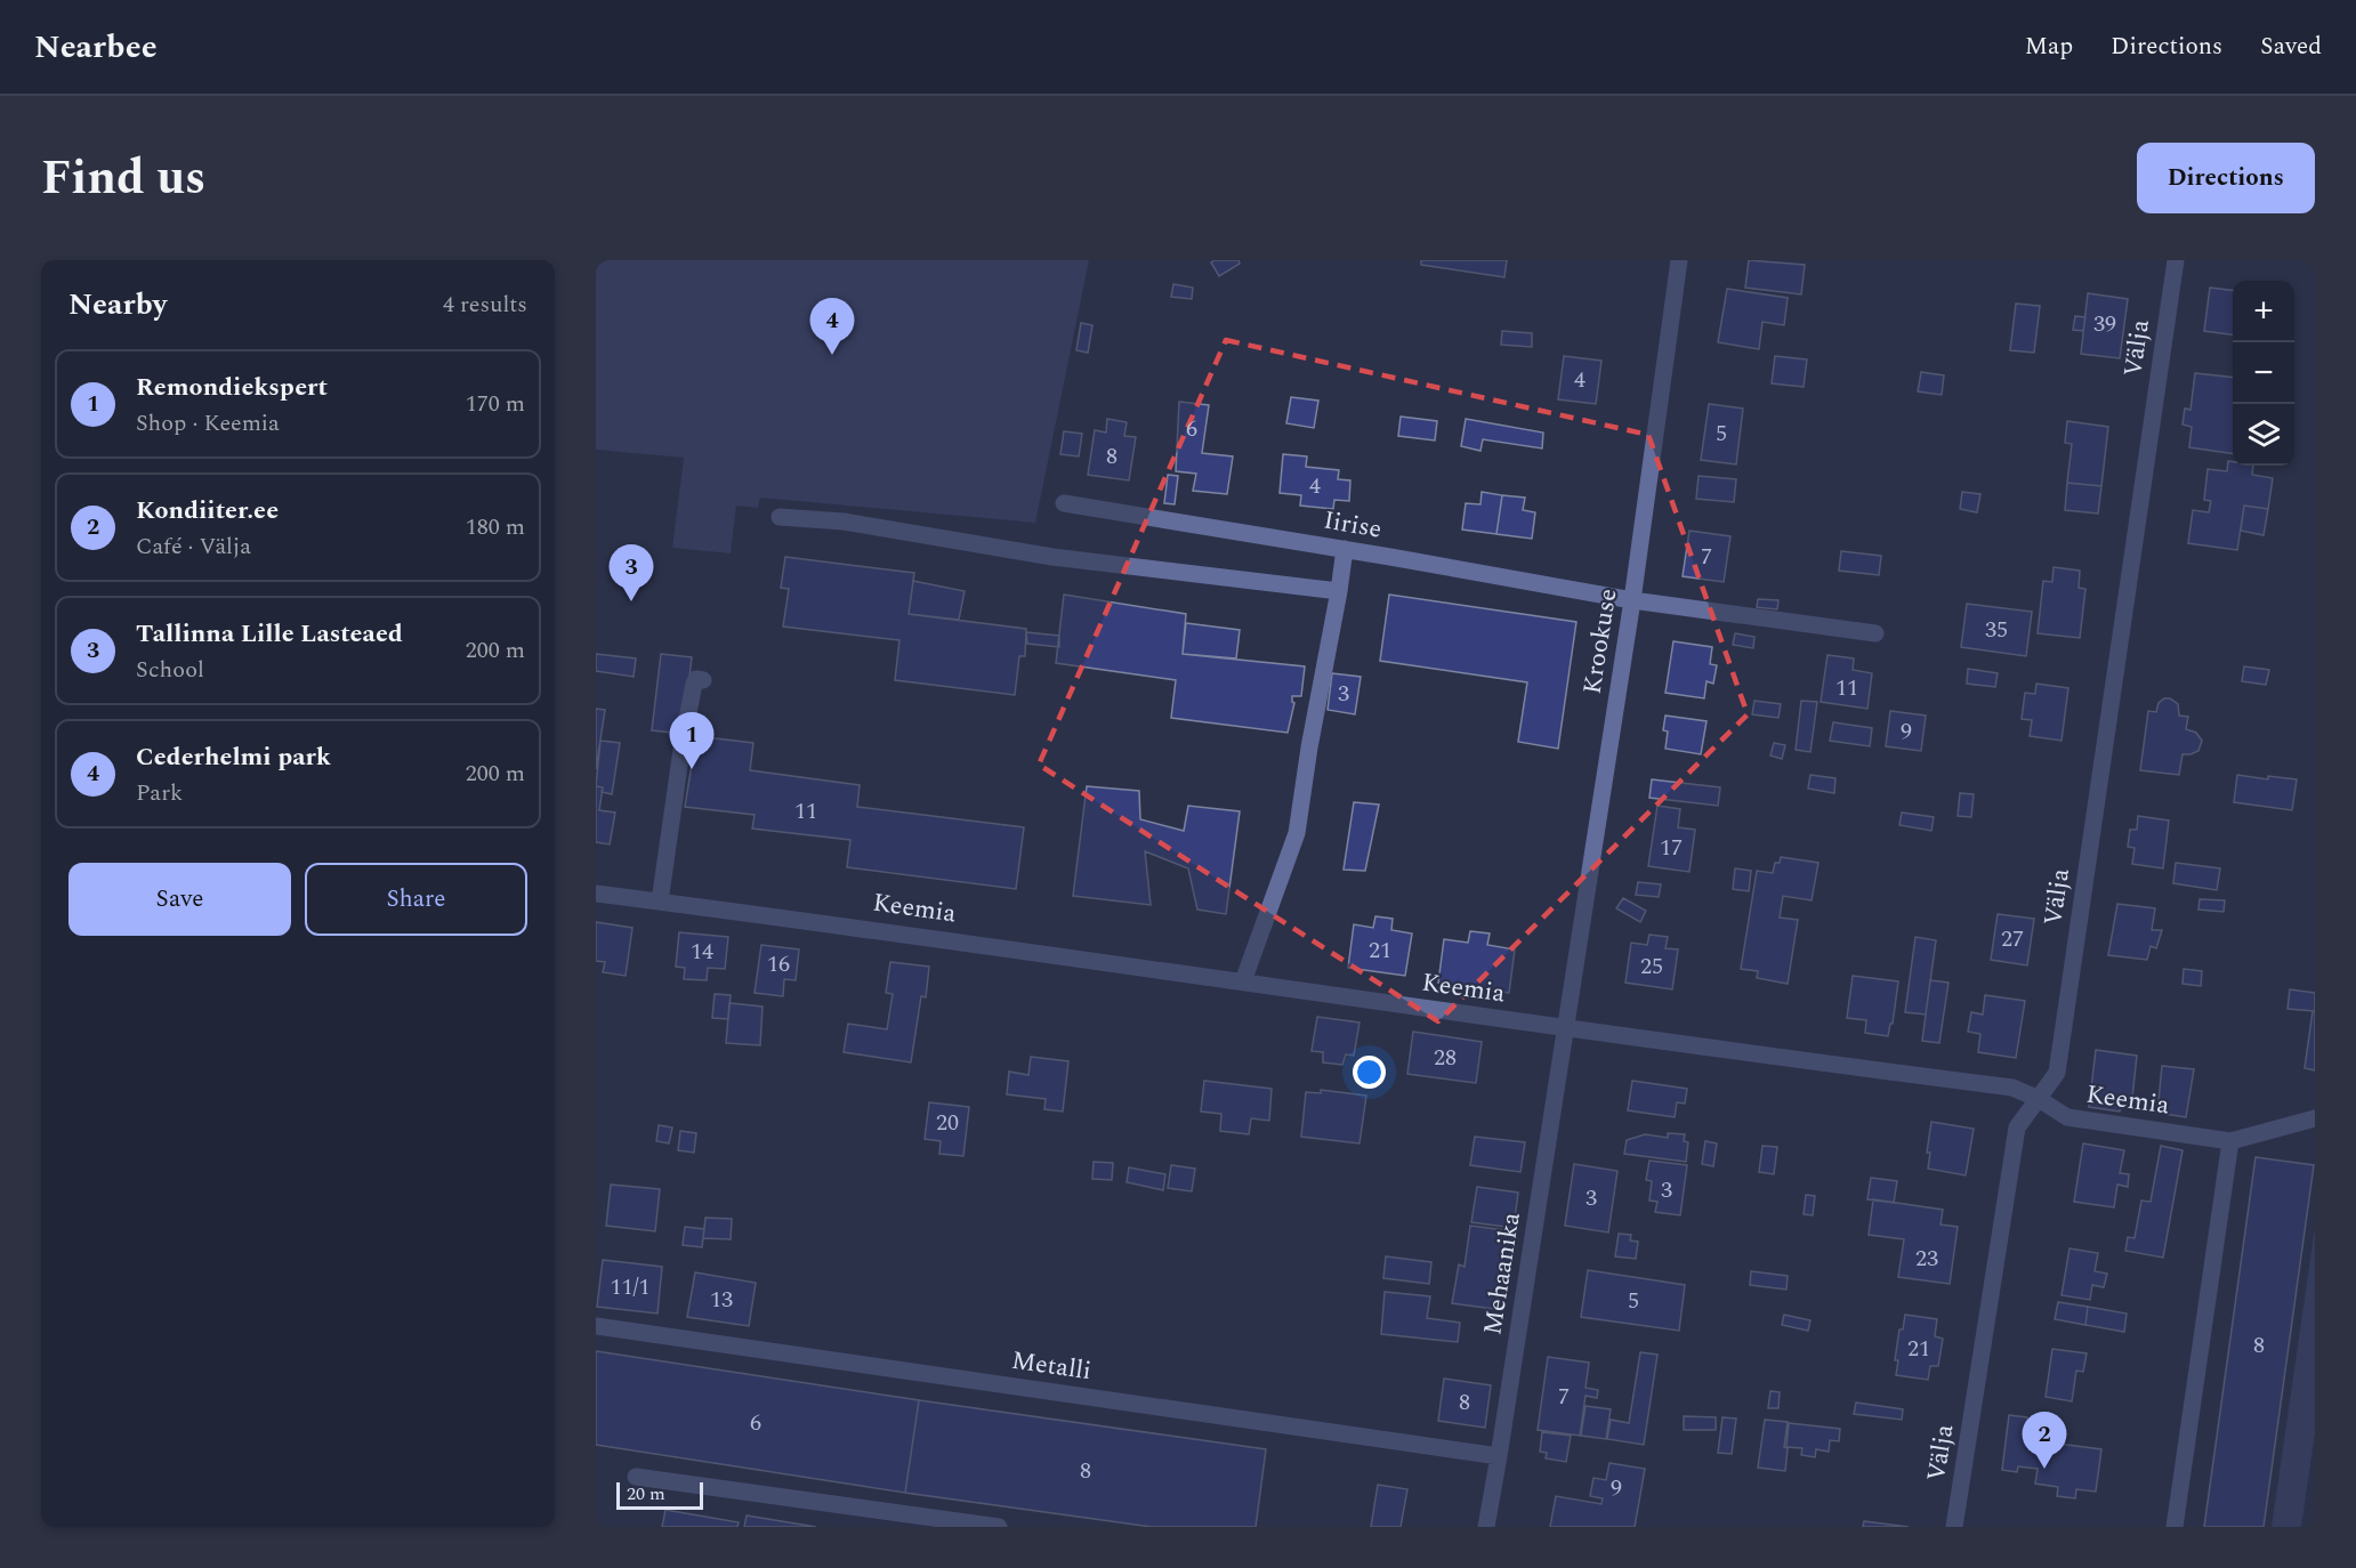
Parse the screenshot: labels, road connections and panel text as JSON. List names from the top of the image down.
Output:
{
  "streets": {
    "street": [
      "Välja",
      "Iirise",
      "Krookuse",
      "Keemia",
      "Mehaanika",
      "Metalli"
    ]
  },
  "crossings": [
    ["Välja", "Keemia"],
    ["Iirise", "Krookuse"],
    ["Krookuse", "Keemia"],
    ["Krookuse", "Mehaanika"],
    ["Keemia", "Mehaanika"],
    ["Mehaanika", "Metalli"]
  ],
  "house_numbers": [
    "39",
    "4",
    "6",
    "5",
    "8",
    "4",
    "7",
    "35",
    "11",
    "3",
    "9",
    "11",
    "17",
    "27",
    "21",
    "14",
    "16",
    "25",
    "28",
    "20",
    "3",
    "3",
    "23",
    "11/1",
    "13",
    "5",
    "8",
    "21",
    "7",
    "8",
    "6",
    "8",
    "9"
  ],
  "scale_bar": "20 m",
  "page": {
    "header": "Nearbee",
    "nav": ["Map", "Directions", "Saved"],
    "title": "Find us",
    "buttons": [
      "Directions",
      ["Save", "Share"]
    ],
    "heading": ["Nearby", "4 results"],
    "map_buttons": ["+", "−"],
    "pins": [
      "4",
      "3",
      "1",
      "2"
    ],
    "list": [
      {
        "mark": "1",
        "name": "Remondiekspert",
        "note": "Shop · Keemia",
        "value": "170 m"
      },
      {
        "mark": "2",
        "name": "Kondiiter.ee",
        "note": "Café · Välja",
        "value": "180 m"
      },
      {
        "mark": "3",
        "name": "Tallinna Lille Lasteaed",
        "note": "School",
        "value": "200 m"
      },
      {
        "mark": "4",
        "name": "Cederhelmi park",
        "note": "Park",
        "value": "200 m"
      }
    ],
    "scale": "20 m"
  }
}
